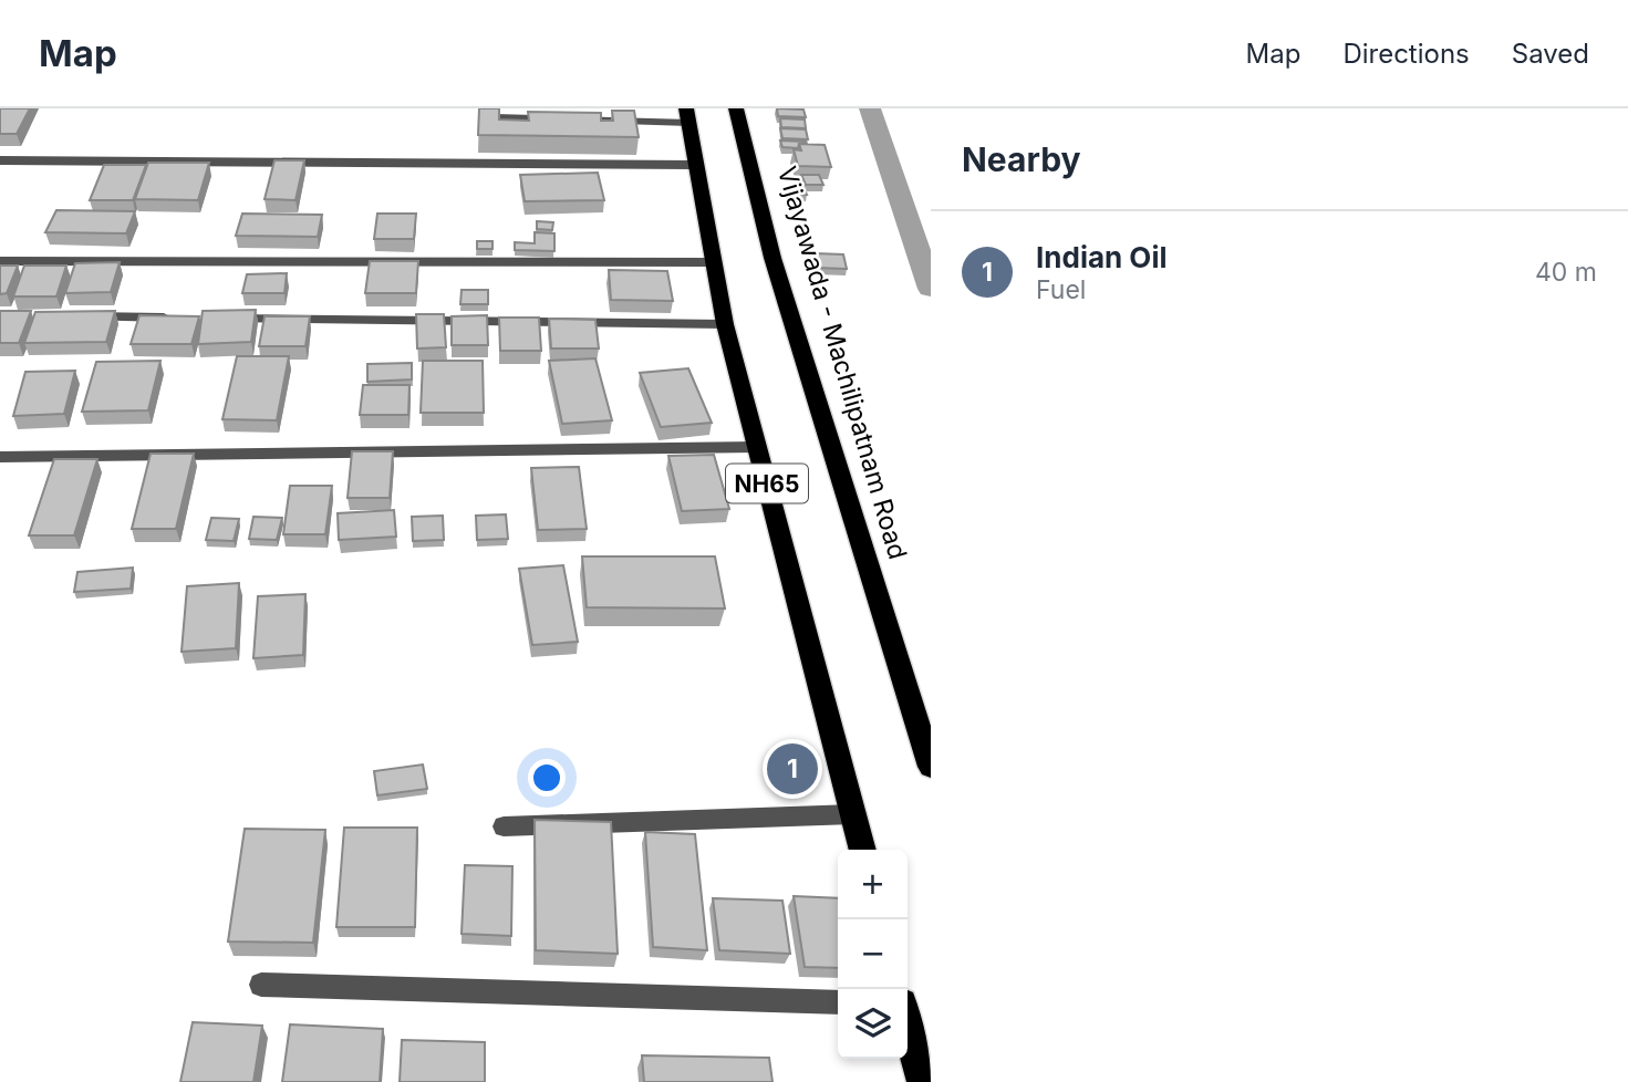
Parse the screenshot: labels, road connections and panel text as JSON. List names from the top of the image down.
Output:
{
  "streets": {
    "highway": ["Vijayawada - Machilipatnam Road", "NH65"]
  },
  "page": {
    "header": "Map",
    "nav": ["Map", "Directions", "Saved"],
    "heading": "Nearby",
    "list": [
      {
        "mark": "1",
        "name": "Indian Oil",
        "note": "Fuel",
        "value": "40 m"
      }
    ],
    "pins": "1",
    "map_buttons": ["+", "−"]
  }
}
